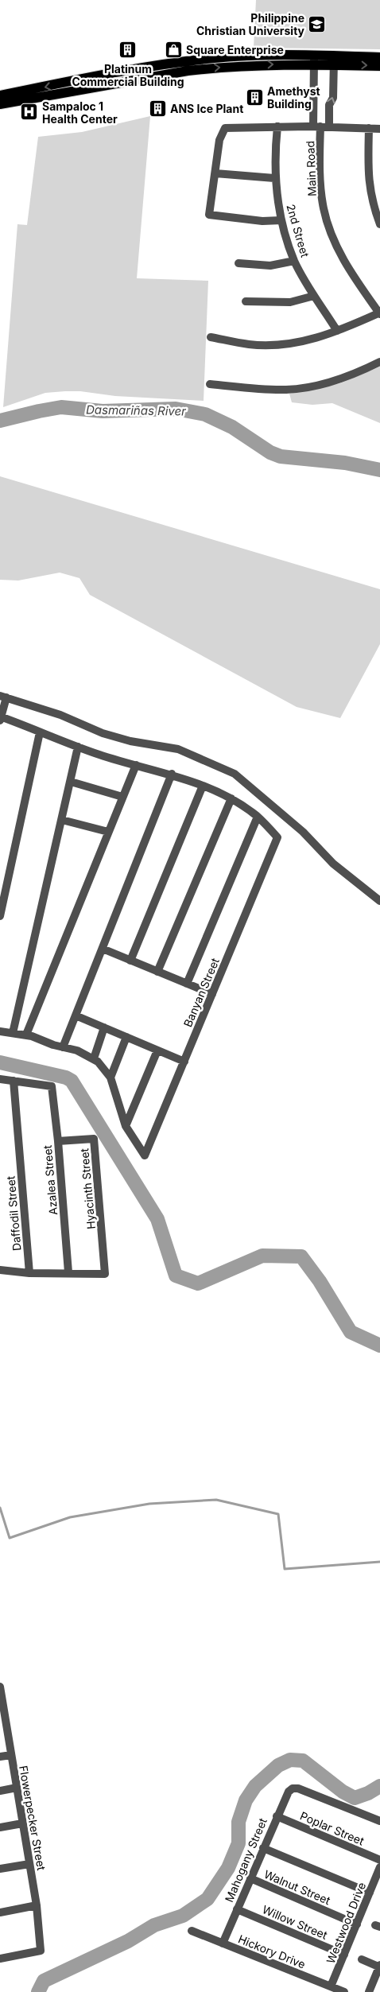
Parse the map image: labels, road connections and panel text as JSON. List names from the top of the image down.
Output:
{
  "streets": {
    "street": [
      "Main Road",
      "2nd Street",
      "Banyan Street",
      "Azalea Street",
      "Hyacinth Street",
      "Daffodil Street",
      "Flowerpecker Street",
      "Poplar Street",
      "Mahogany Street",
      "Walnut Street",
      "Willow Street",
      "Westwood Drive",
      "Hickory Drive"
    ]
  },
  "crossings": [
    ["Azalea Street", "Hyacinth Street"],
    ["Azalea Street", "Daffodil Street"],
    ["Poplar Street", "Mahogany Street"],
    ["Mahogany Street", "Walnut Street"],
    ["Mahogany Street", "Willow Street"],
    ["Mahogany Street", "Hickory Drive"],
    ["Walnut Street", "Westwood Drive"],
    ["Willow Street", "Westwood Drive"],
    ["Westwood Drive", "Hickory Drive"]
  ],
  "water": ["Dasmariñas River"],
  "places": {
    "school or university": ["Philippine Christian University"],
    "shop": ["Square Enterprise"],
    "building": ["Platinum Commercial Building", "Amethyst Building", "ANS Ice Plant"],
    "hospital": ["Sampaloc 1 Health Center"]
  }
}
